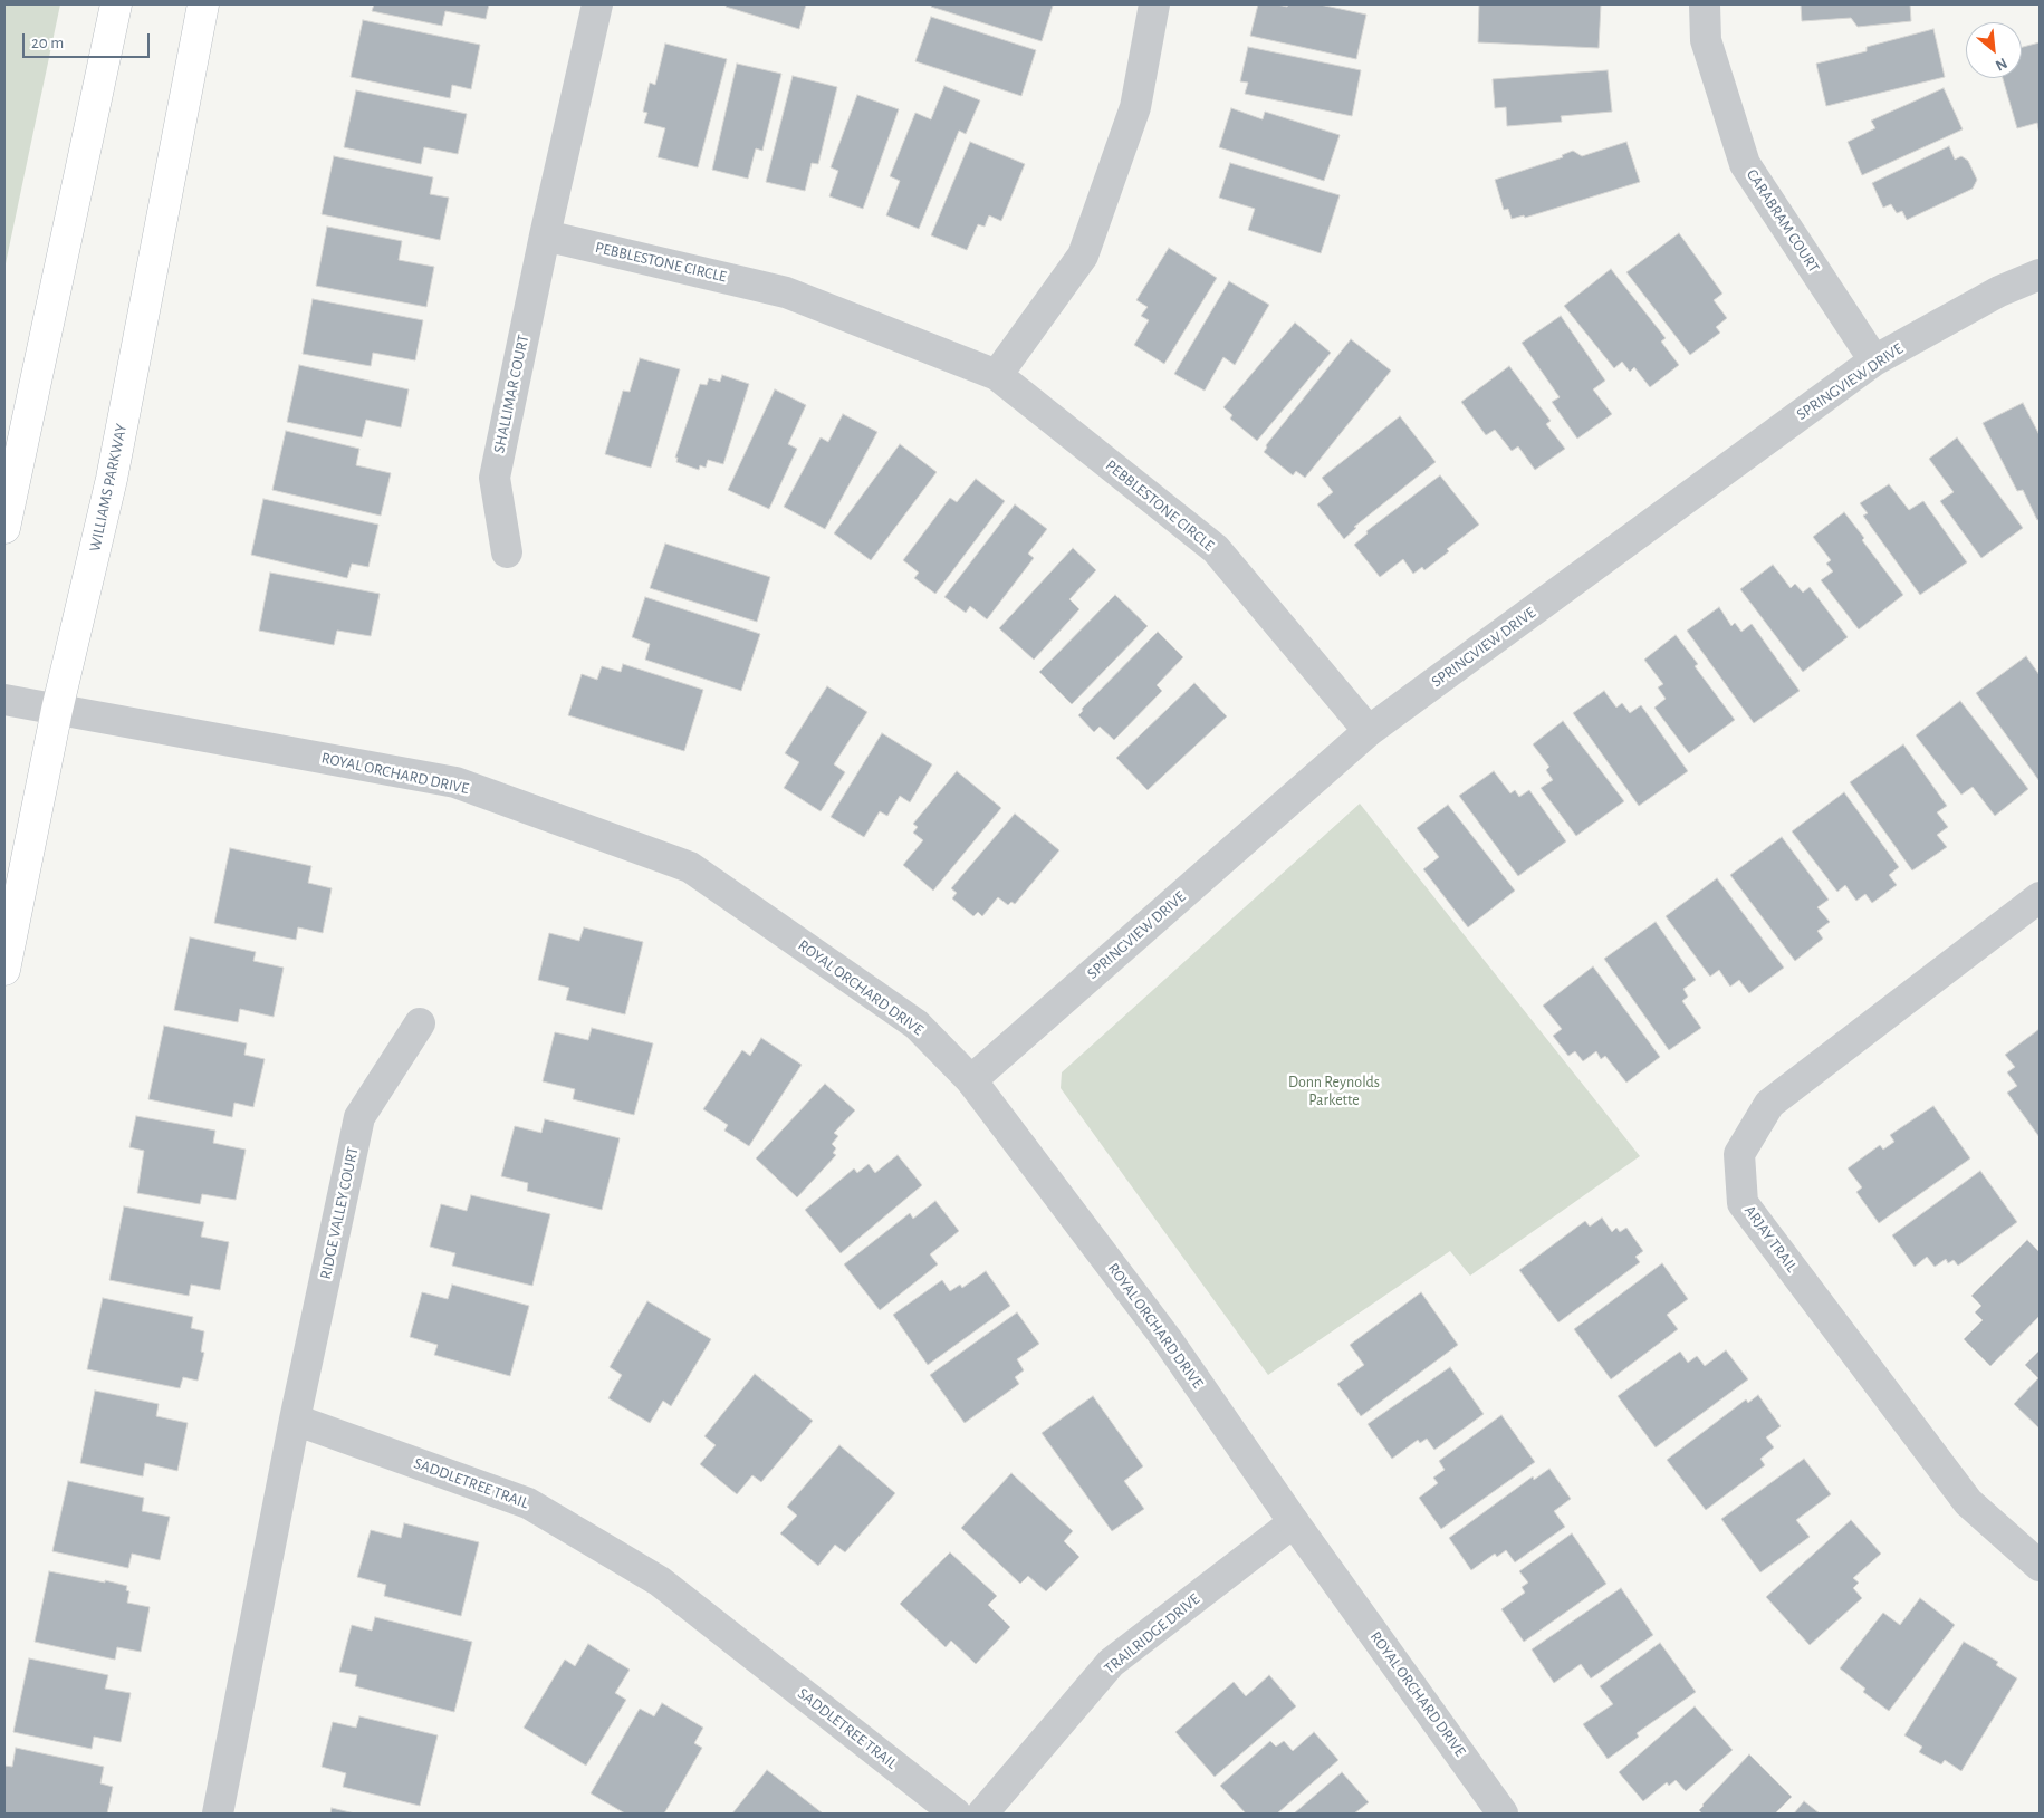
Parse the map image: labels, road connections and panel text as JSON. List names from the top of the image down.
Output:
{
  "streets": {
    "main road": ["WILLIAMS PARKWAY"],
    "street": [
      "CARABRAM COURT",
      "PEBBLESTONE CIRCLE",
      "SPRINGVIEW DRIVE",
      "SHALLIMAR COURT",
      "ROYAL ORCHARD DRIVE",
      "RIDGE VALLEY COURT",
      "ARJAY TRAIL",
      "SADDLETREE TRAIL",
      "TRAILRIDGE DRIVE"
    ]
  },
  "crossings": [
    ["CARABRAM COURT", "SPRINGVIEW DRIVE"],
    ["PEBBLESTONE CIRCLE", "SPRINGVIEW DRIVE"],
    ["PEBBLESTONE CIRCLE", "SHALLIMAR COURT"],
    ["SPRINGVIEW DRIVE", "ROYAL ORCHARD DRIVE"],
    ["WILLIAMS PARKWAY", "ROYAL ORCHARD DRIVE"],
    ["ROYAL ORCHARD DRIVE", "TRAILRIDGE DRIVE"],
    ["RIDGE VALLEY COURT", "SADDLETREE TRAIL"]
  ],
  "parks": ["Donn Reynolds Parkette"],
  "scale_bar": "20 m",
  "north": "bottom right"
}
